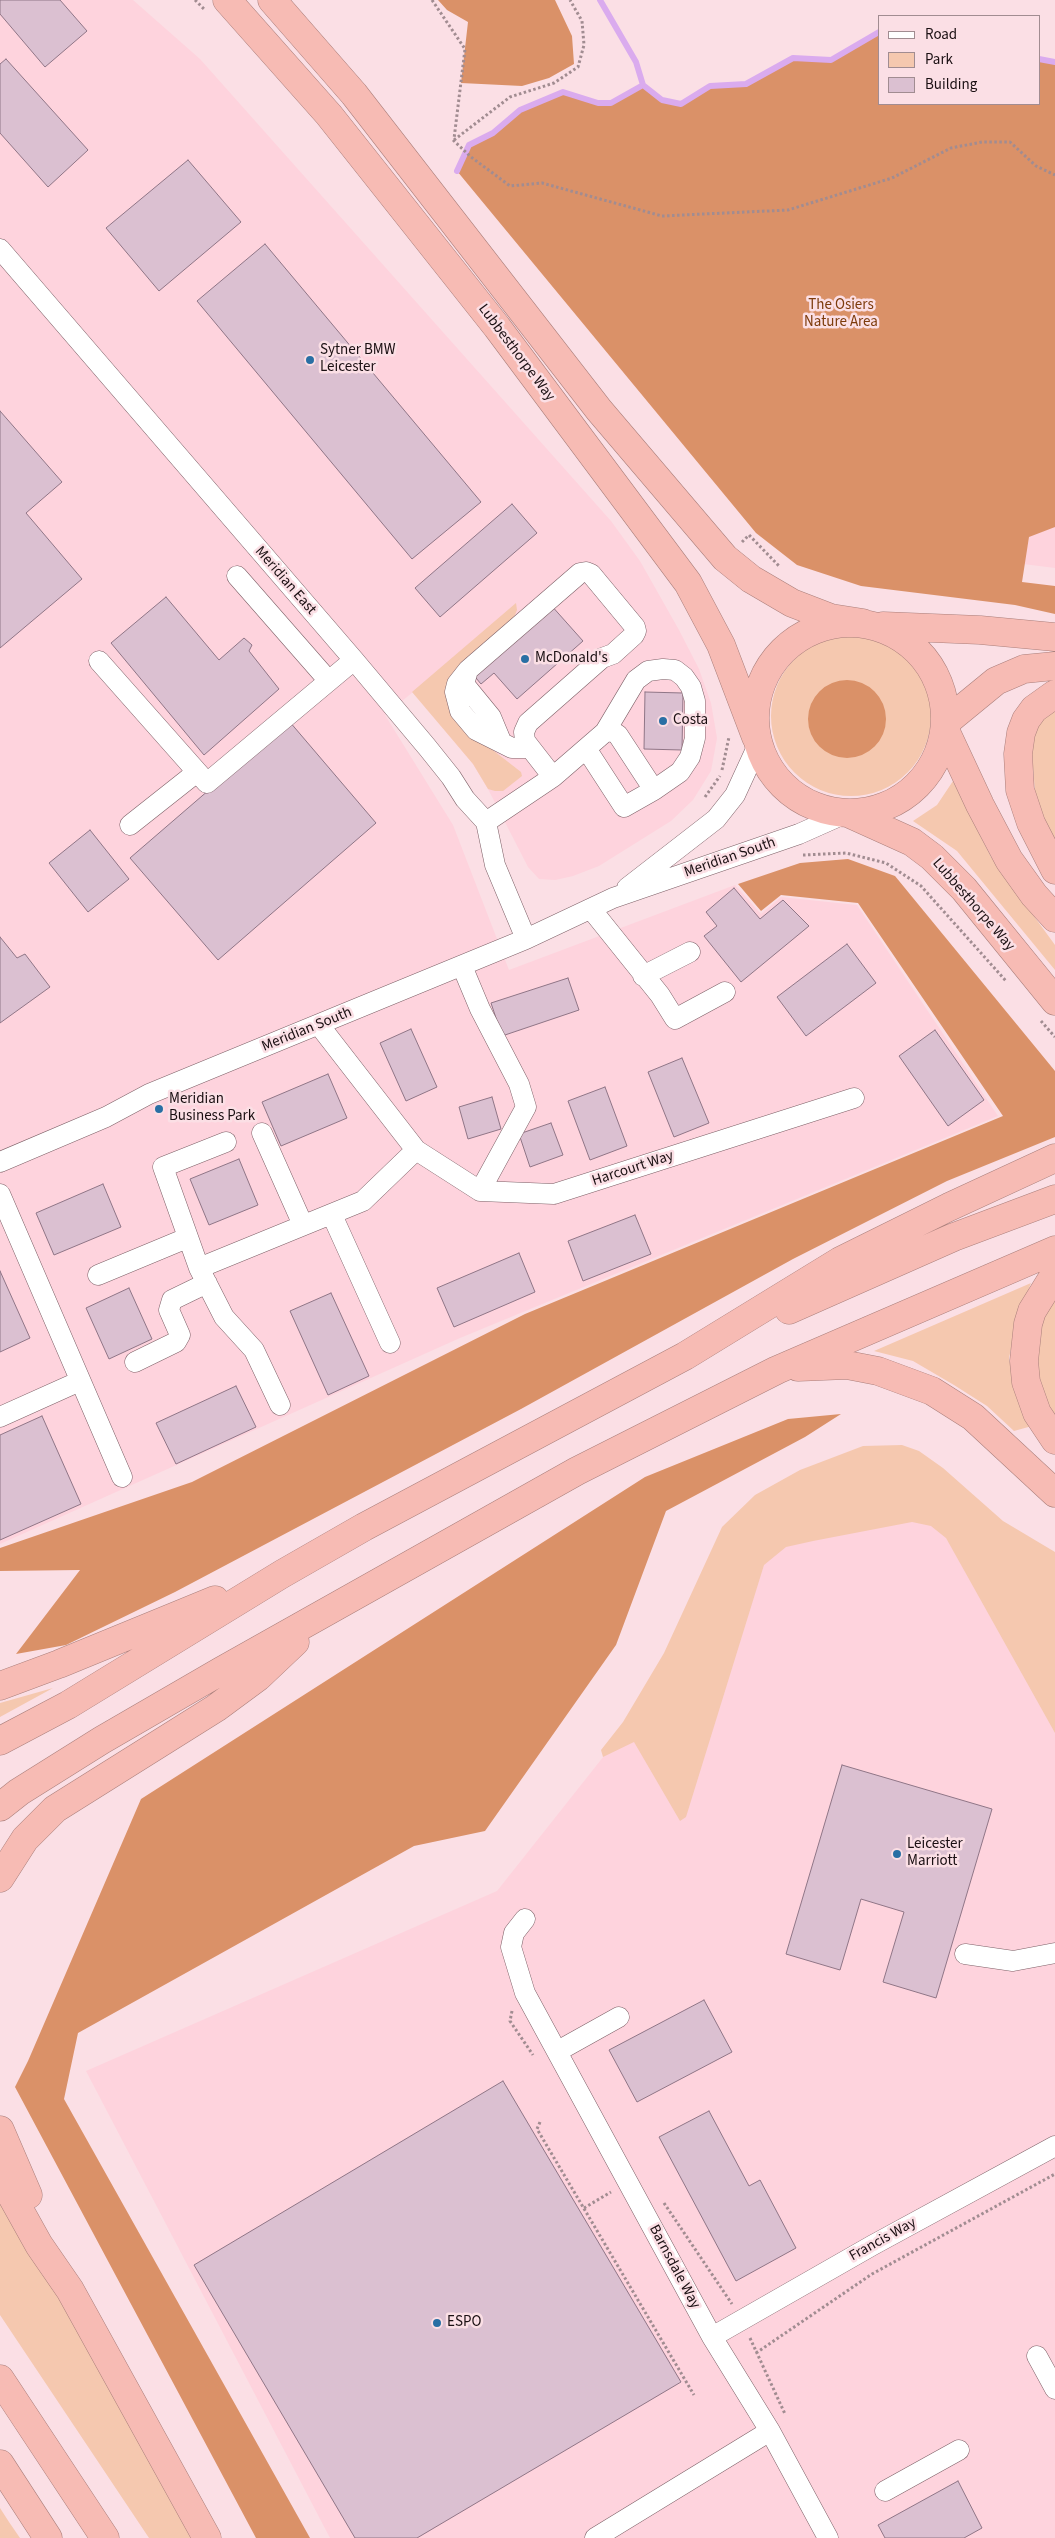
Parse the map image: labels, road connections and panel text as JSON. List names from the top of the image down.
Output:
{
  "streets": {
    "highway": ["Lubbesthorpe Way"],
    "street": [
      "Meridian East",
      "Meridian South",
      "Harcourt Way",
      "Francis Way",
      "Barnsdale Way"
    ]
  },
  "crossings": [
    ["Lubbesthorpe Way", "Meridian South"],
    ["Francis Way", "Barnsdale Way"]
  ],
  "parks": ["The Osiers Nature Area"],
  "places": [
    "Sytner BMW Leicester",
    "McDonald's",
    "Costa",
    "Meridian Business Park",
    "Leicester Marriott",
    "ESPO"
  ],
  "legend": ["Road", "Park", "Building"]
}
